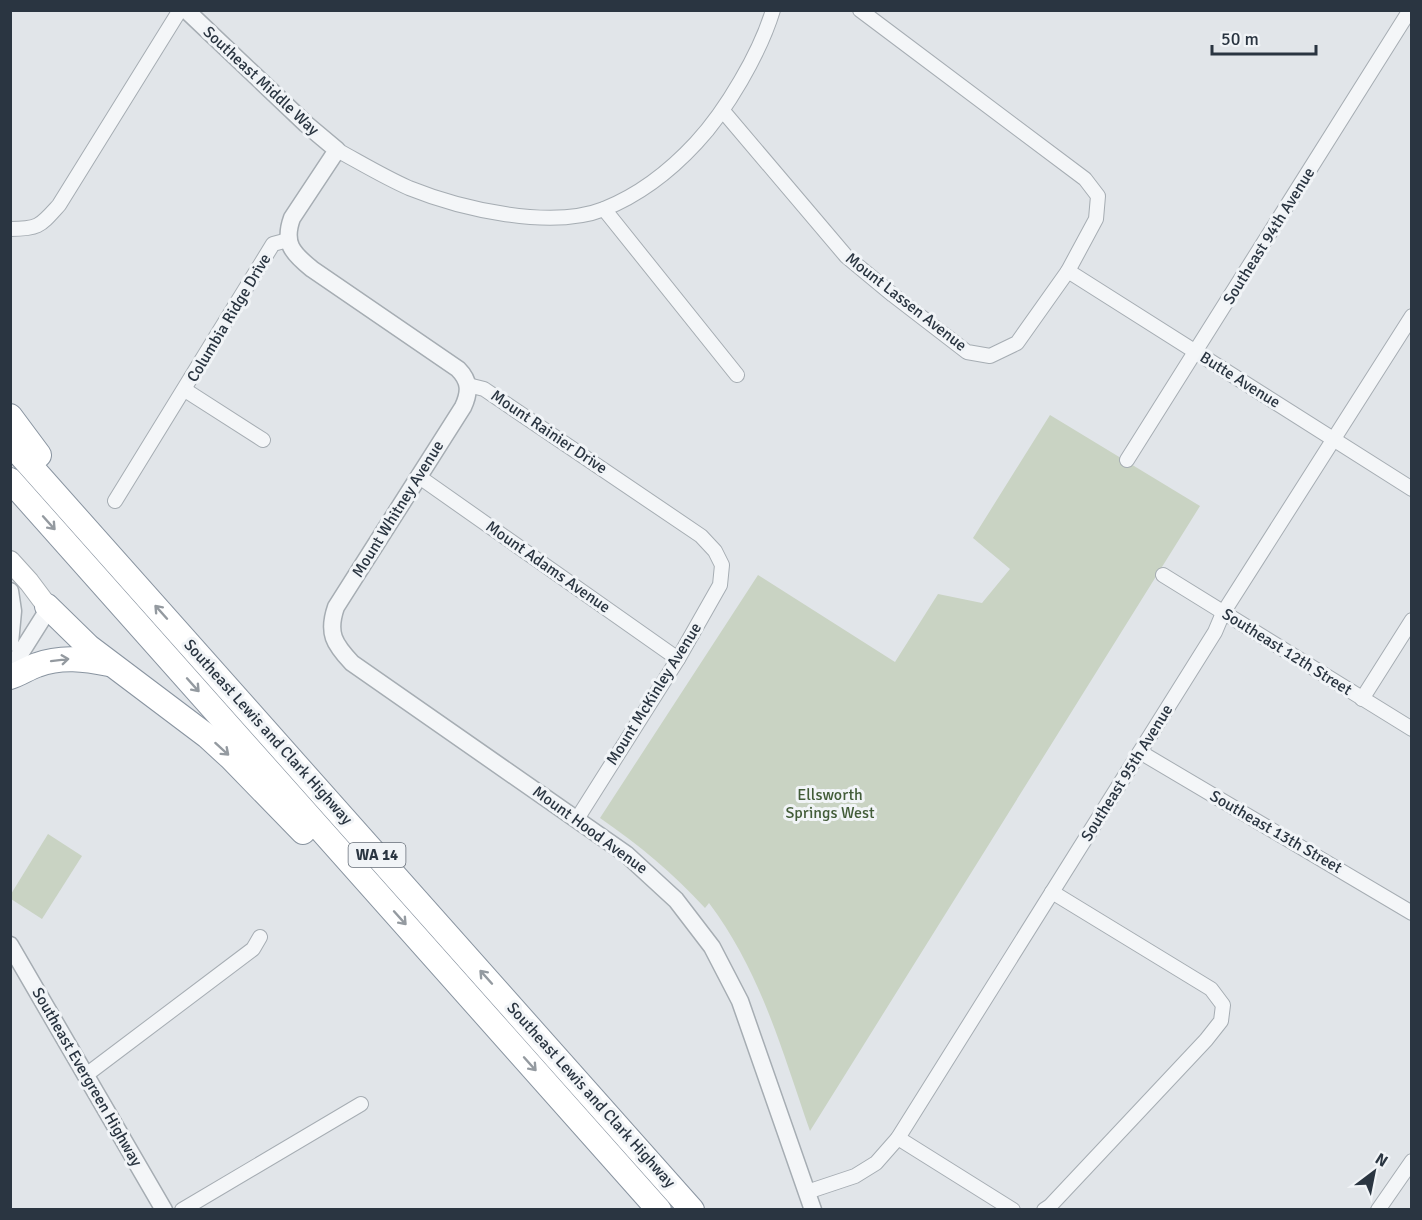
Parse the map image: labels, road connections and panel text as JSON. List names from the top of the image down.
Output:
{
  "streets": {
    "highway": ["Southeast Lewis and Clark Highway", "WA 14"],
    "street": [
      "Southeast Middle Way",
      "Southeast 94th Avenue",
      "Mount Lassen Avenue",
      "Columbia Ridge Drive",
      "Butte Avenue",
      "Mount Rainier Drive",
      "Mount Whitney Avenue",
      "Mount Adams Avenue",
      "Southeast 12th Street",
      "Mount McKinley Avenue",
      "Southeast 95th Avenue",
      "Mount Hood Avenue",
      "Southeast 13th Street",
      "Southeast Evergreen Highway"
    ]
  },
  "crossings": [
    ["Southeast Middle Way", "Columbia Ridge Drive"],
    ["Southeast 94th Avenue", "Butte Avenue"],
    ["Mount Lassen Avenue", "Butte Avenue"],
    ["Columbia Ridge Drive", "Mount Rainier Drive"],
    ["Butte Avenue", "Southeast 95th Avenue"],
    ["Mount Rainier Drive", "Mount Whitney Avenue"],
    ["Mount Rainier Drive", "Mount McKinley Avenue"],
    ["Mount Whitney Avenue", "Mount Adams Avenue"],
    ["Mount Whitney Avenue", "Mount Hood Avenue"],
    ["Mount Adams Avenue", "Mount McKinley Avenue"],
    ["Southeast 12th Street", "Southeast 95th Avenue"],
    ["Mount McKinley Avenue", "Mount Hood Avenue"],
    ["Southeast 95th Avenue", "Mount Hood Avenue"],
    ["Southeast 95th Avenue", "Southeast 13th Street"]
  ],
  "parks": ["Ellsworth Springs West"],
  "scale_bar": "50 m",
  "north": "top right"
}
